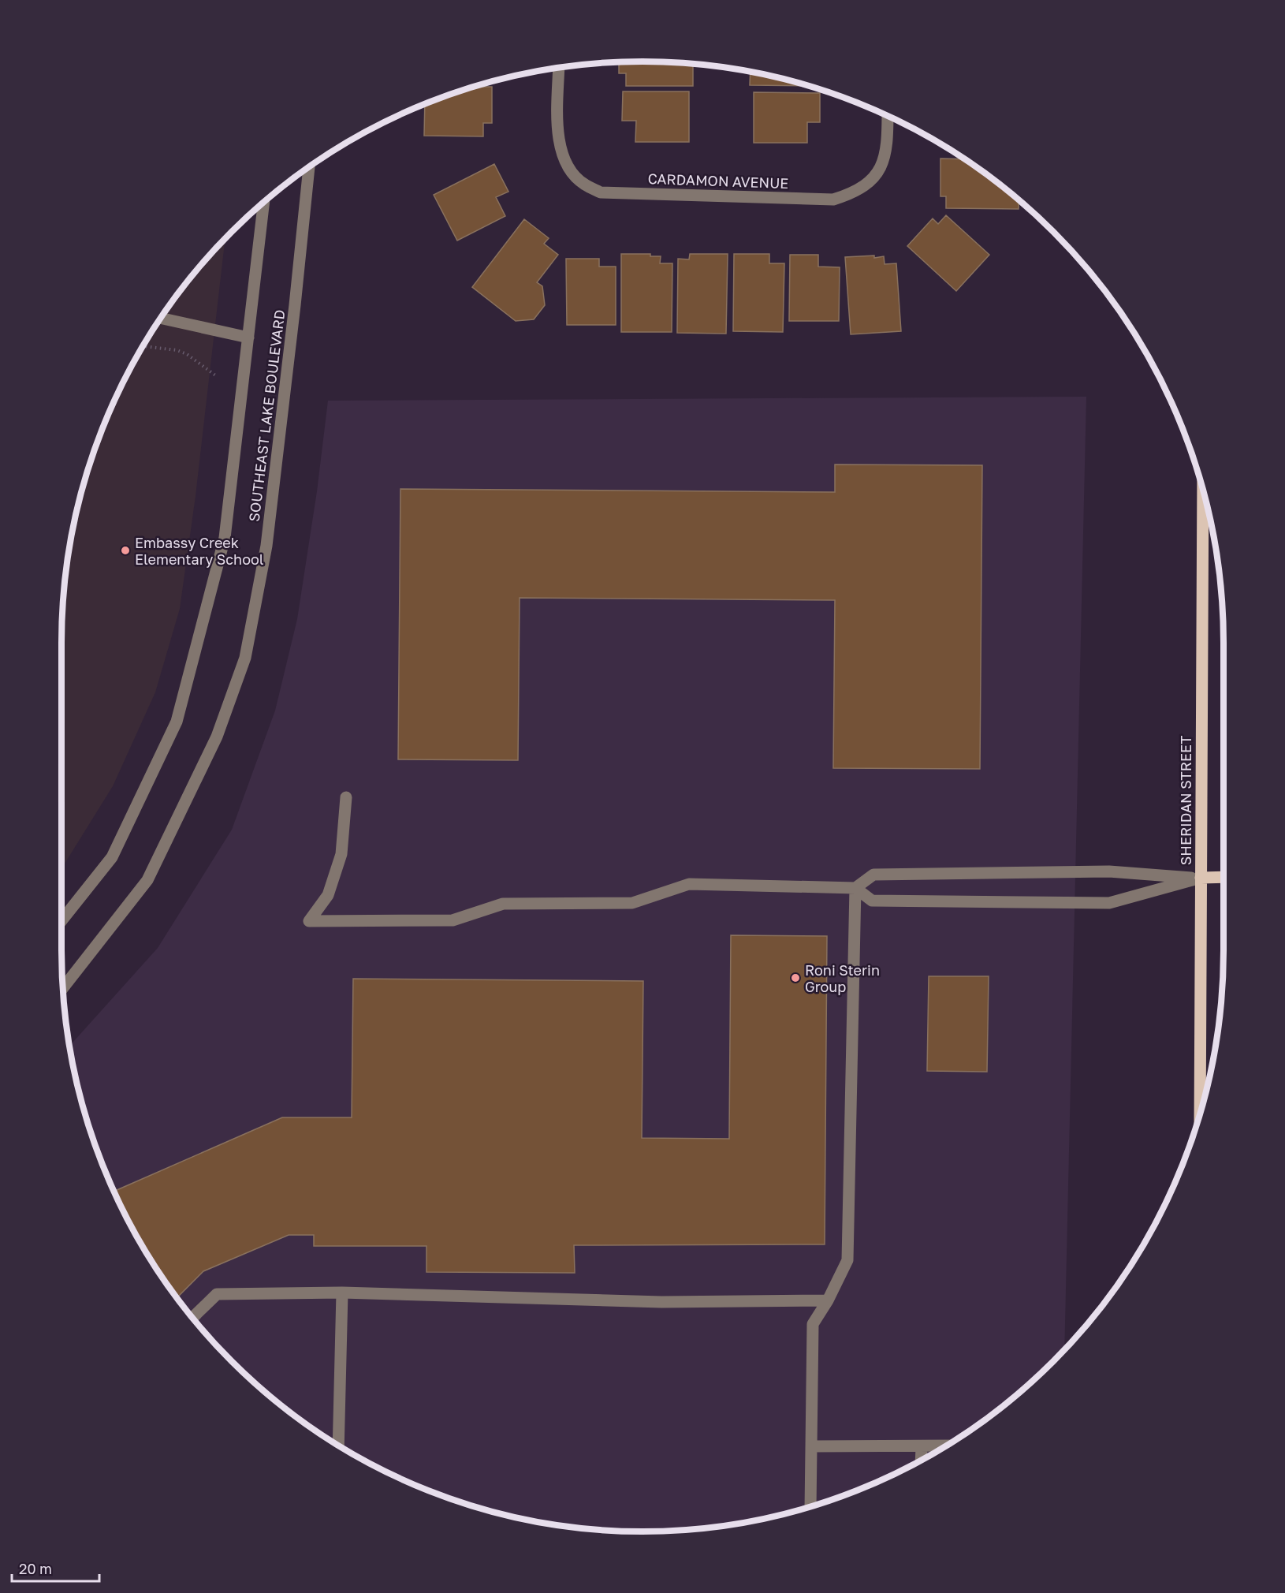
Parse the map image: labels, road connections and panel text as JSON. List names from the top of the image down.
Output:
{
  "streets": {
    "main road": ["SHERIDAN STREET"],
    "street": ["CARDAMON AVENUE", "SOUTHEAST LAKE BOULEVARD"]
  },
  "places": ["Embassy Creek Elementary School", "Roni Sterin Group"],
  "scale_bar": "20 m"
}
